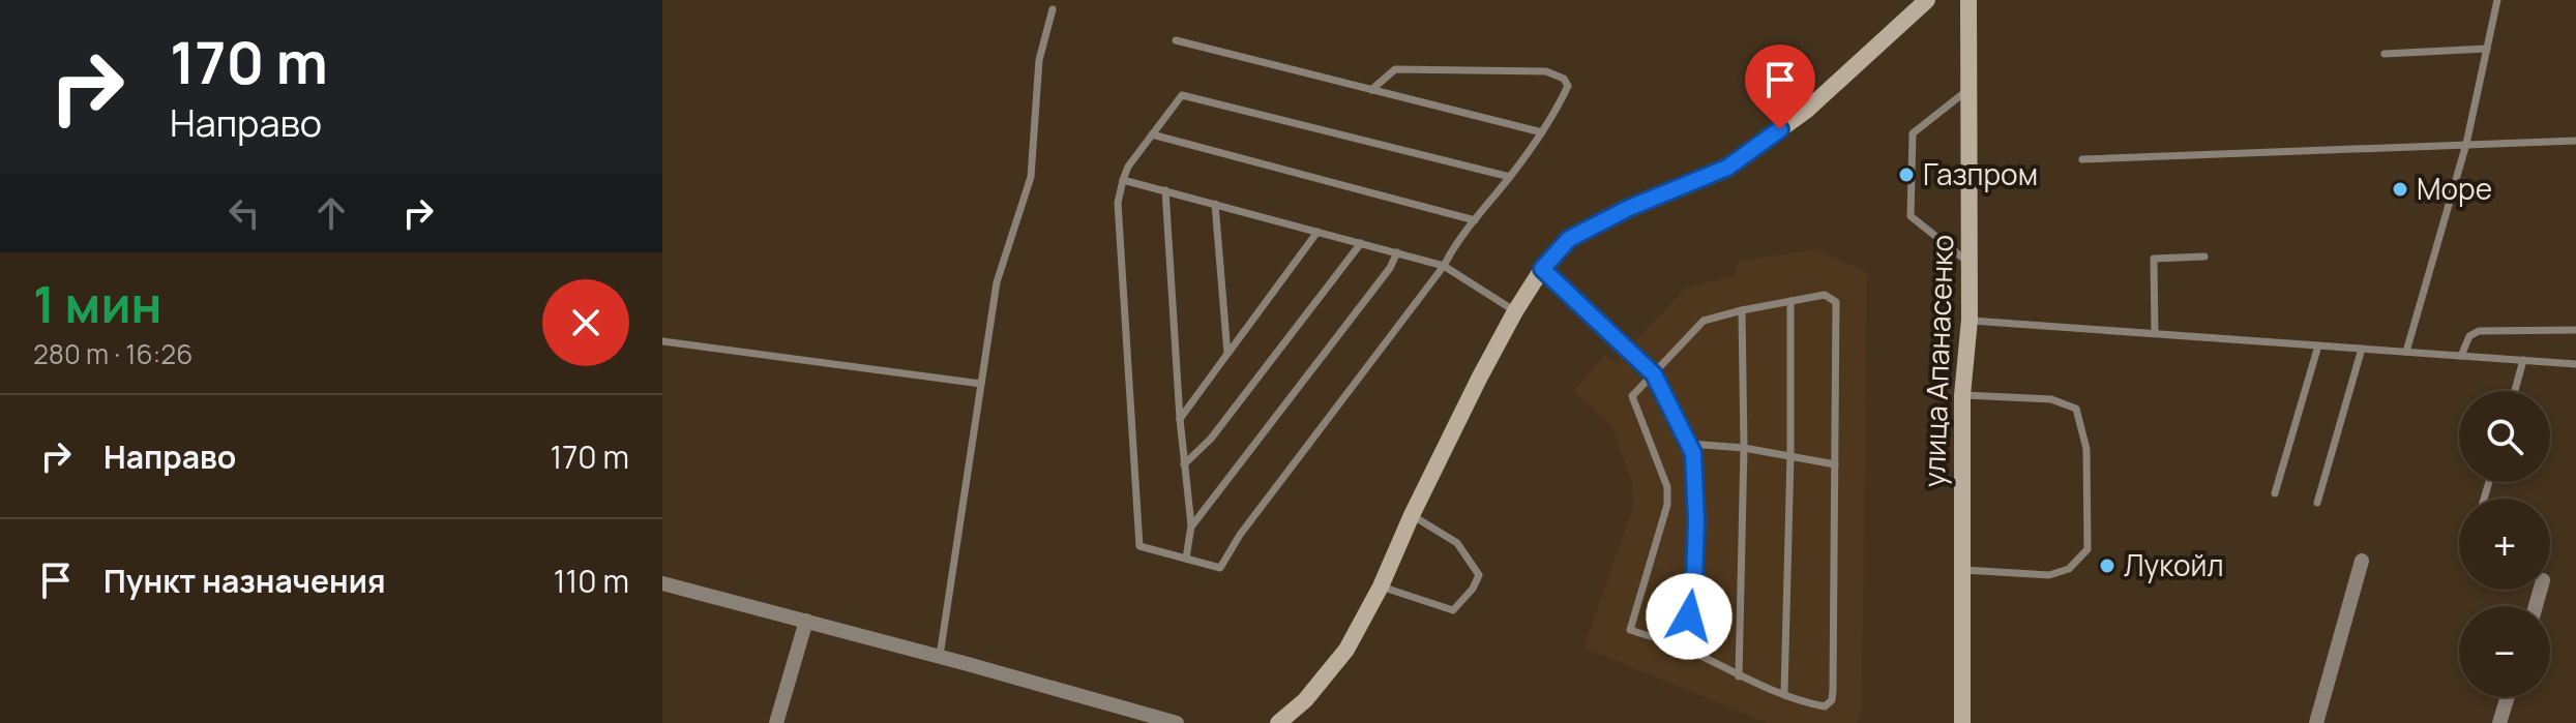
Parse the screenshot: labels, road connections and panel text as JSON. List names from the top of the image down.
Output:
{
  "streets": {
    "main road": ["улица Апанасенко"]
  },
  "places": ["Газпром", "Море", "Лукойл"],
  "page": {
    "turn": ["170 m", "Направо"],
    "heading": ["1 мин", "280 m · 16:26"],
    "map_buttons": ["+", "−"],
    "list": [
      {
        "name": "Направо",
        "value": "170 m"
      },
      {
        "name": "Пункт назначения",
        "value": "110 m"
      }
    ]
  }
}
